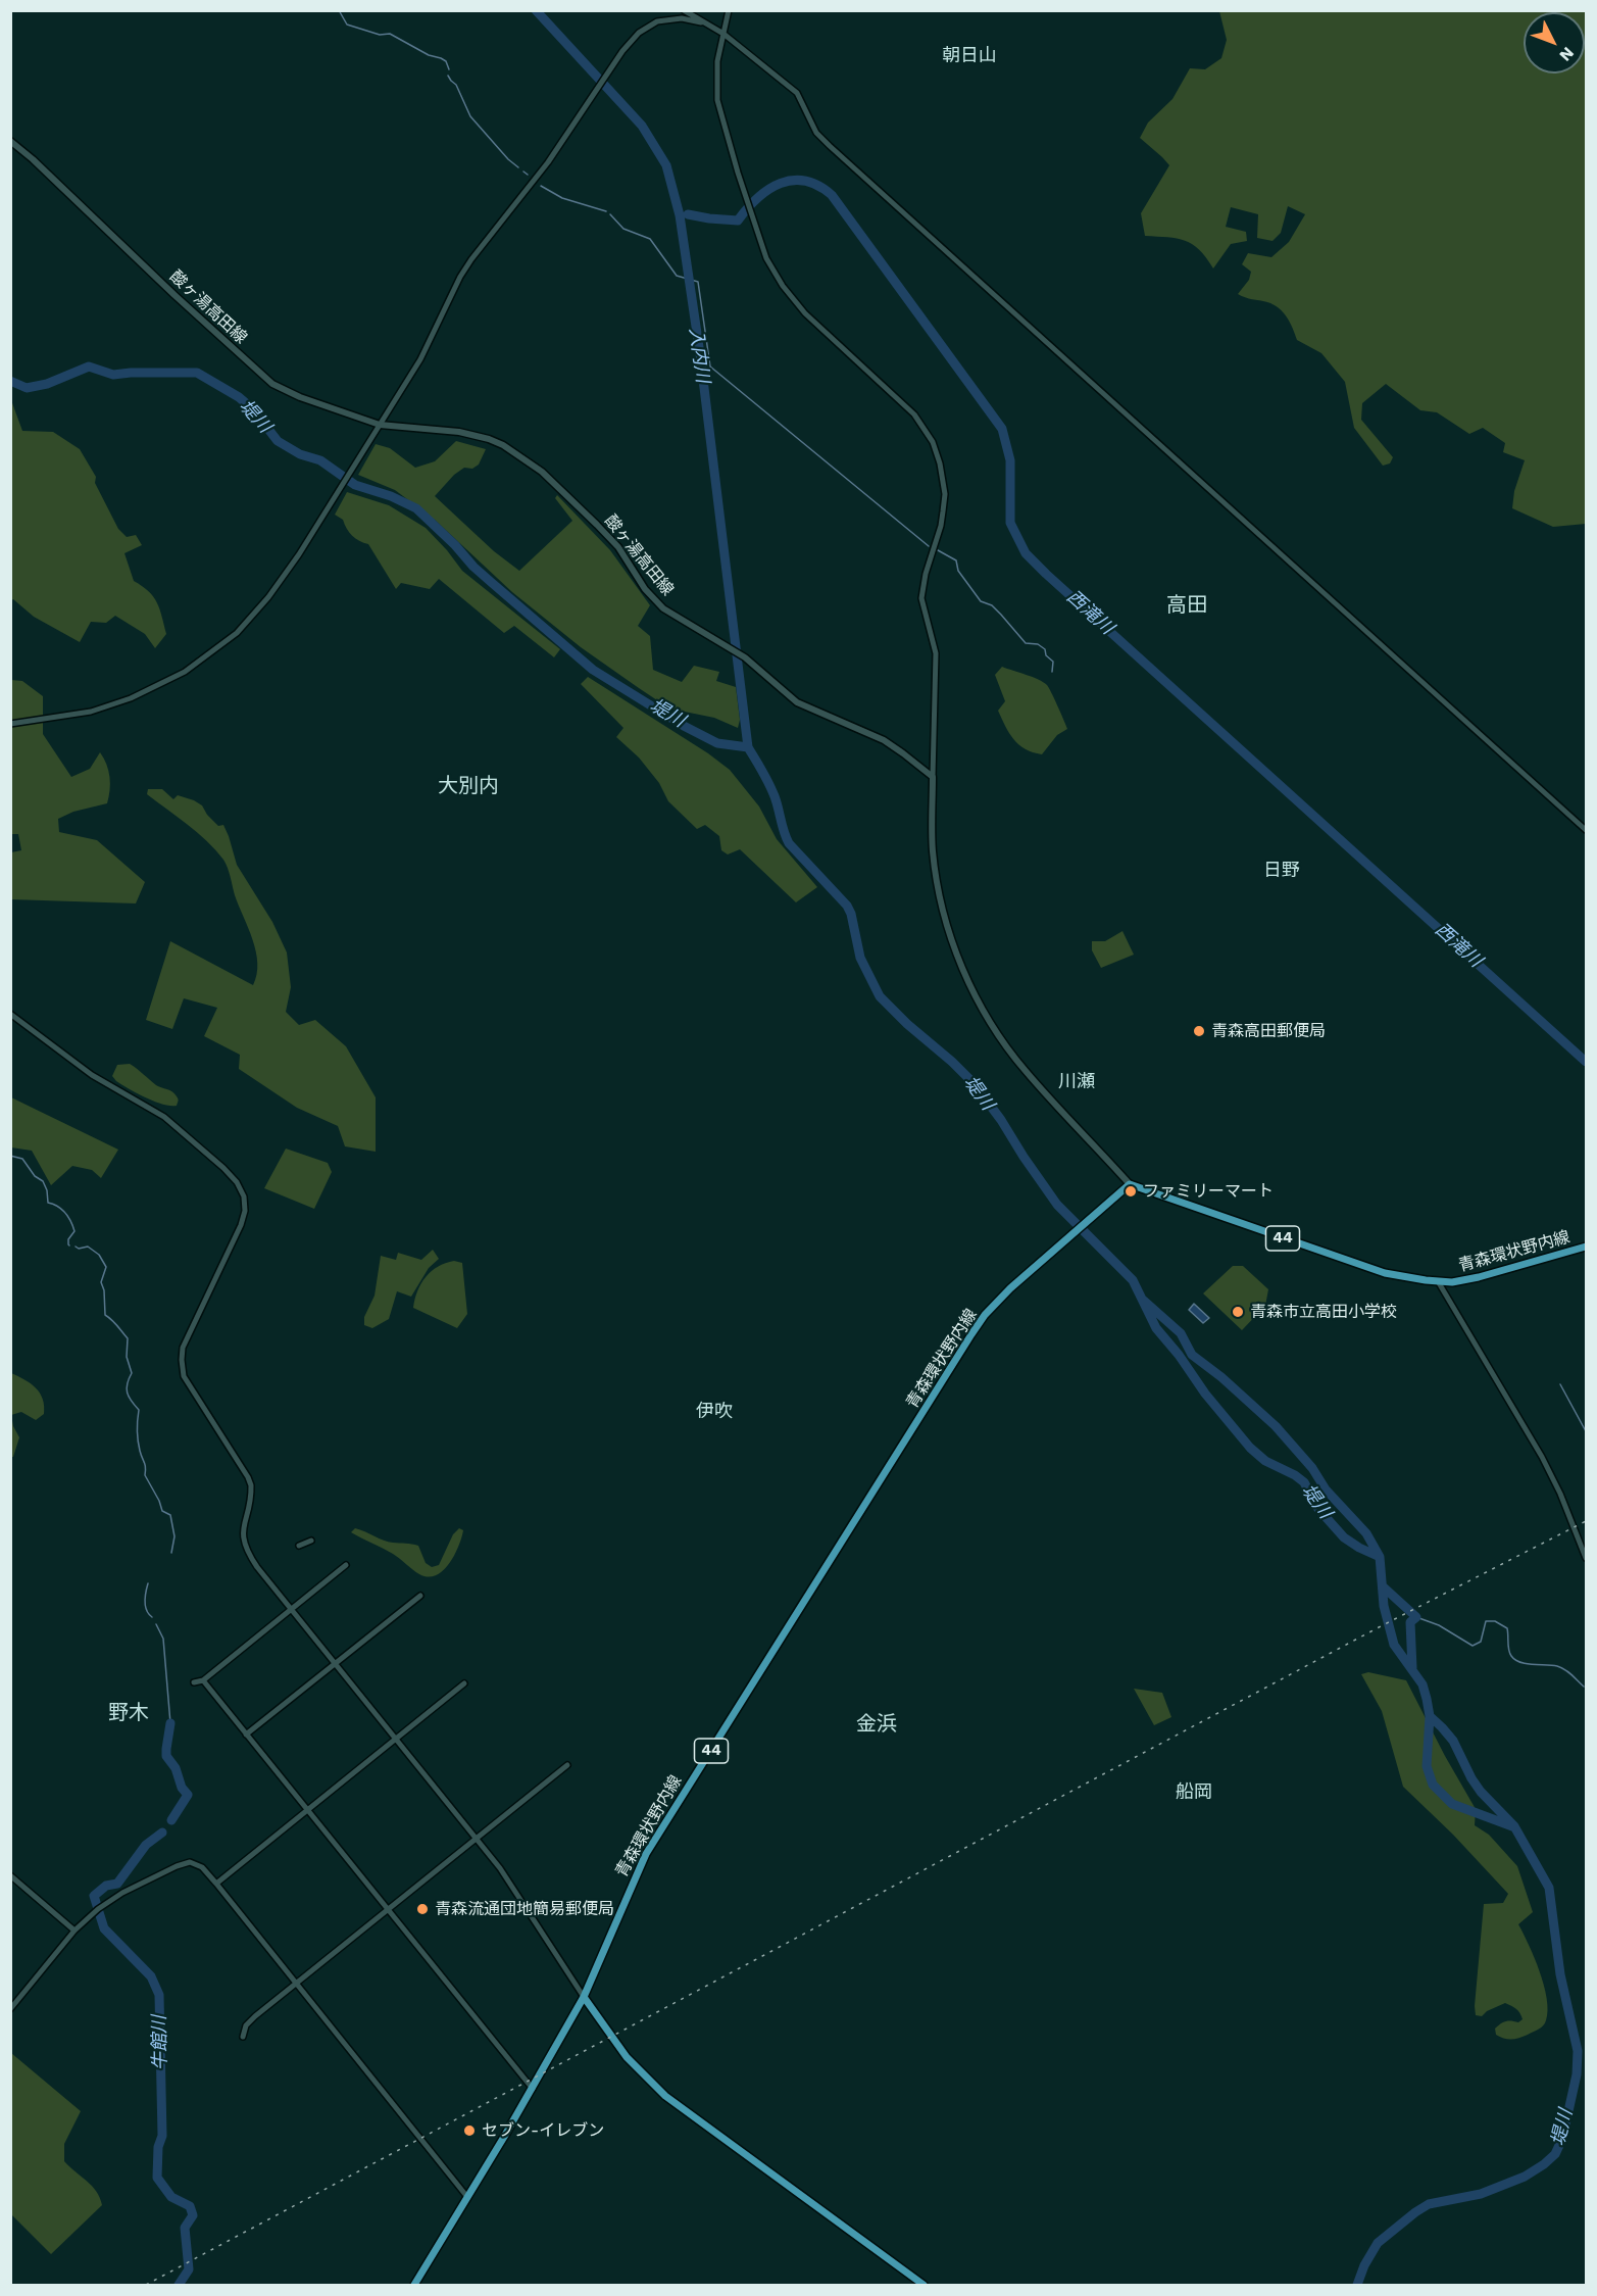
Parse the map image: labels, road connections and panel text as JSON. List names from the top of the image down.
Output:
{
  "streets": {
    "main road": ["酸ヶ湯高田線", "44", "青森環状野内線"]
  },
  "districts": [
    "朝日山",
    "高田",
    "大別内",
    "日野",
    "川瀬",
    "伊吹",
    "野木",
    "金浜",
    "船岡"
  ],
  "water": [
    "入内川",
    "堤川",
    "西滝川",
    "牛館川"
  ],
  "places": [
    "青森高田郵便局",
    "ファミリーマート",
    "青森市立高田小学校",
    "青森流通団地簡易郵便局",
    "セブン-イレブン"
  ],
  "north": "bottom right"
}
